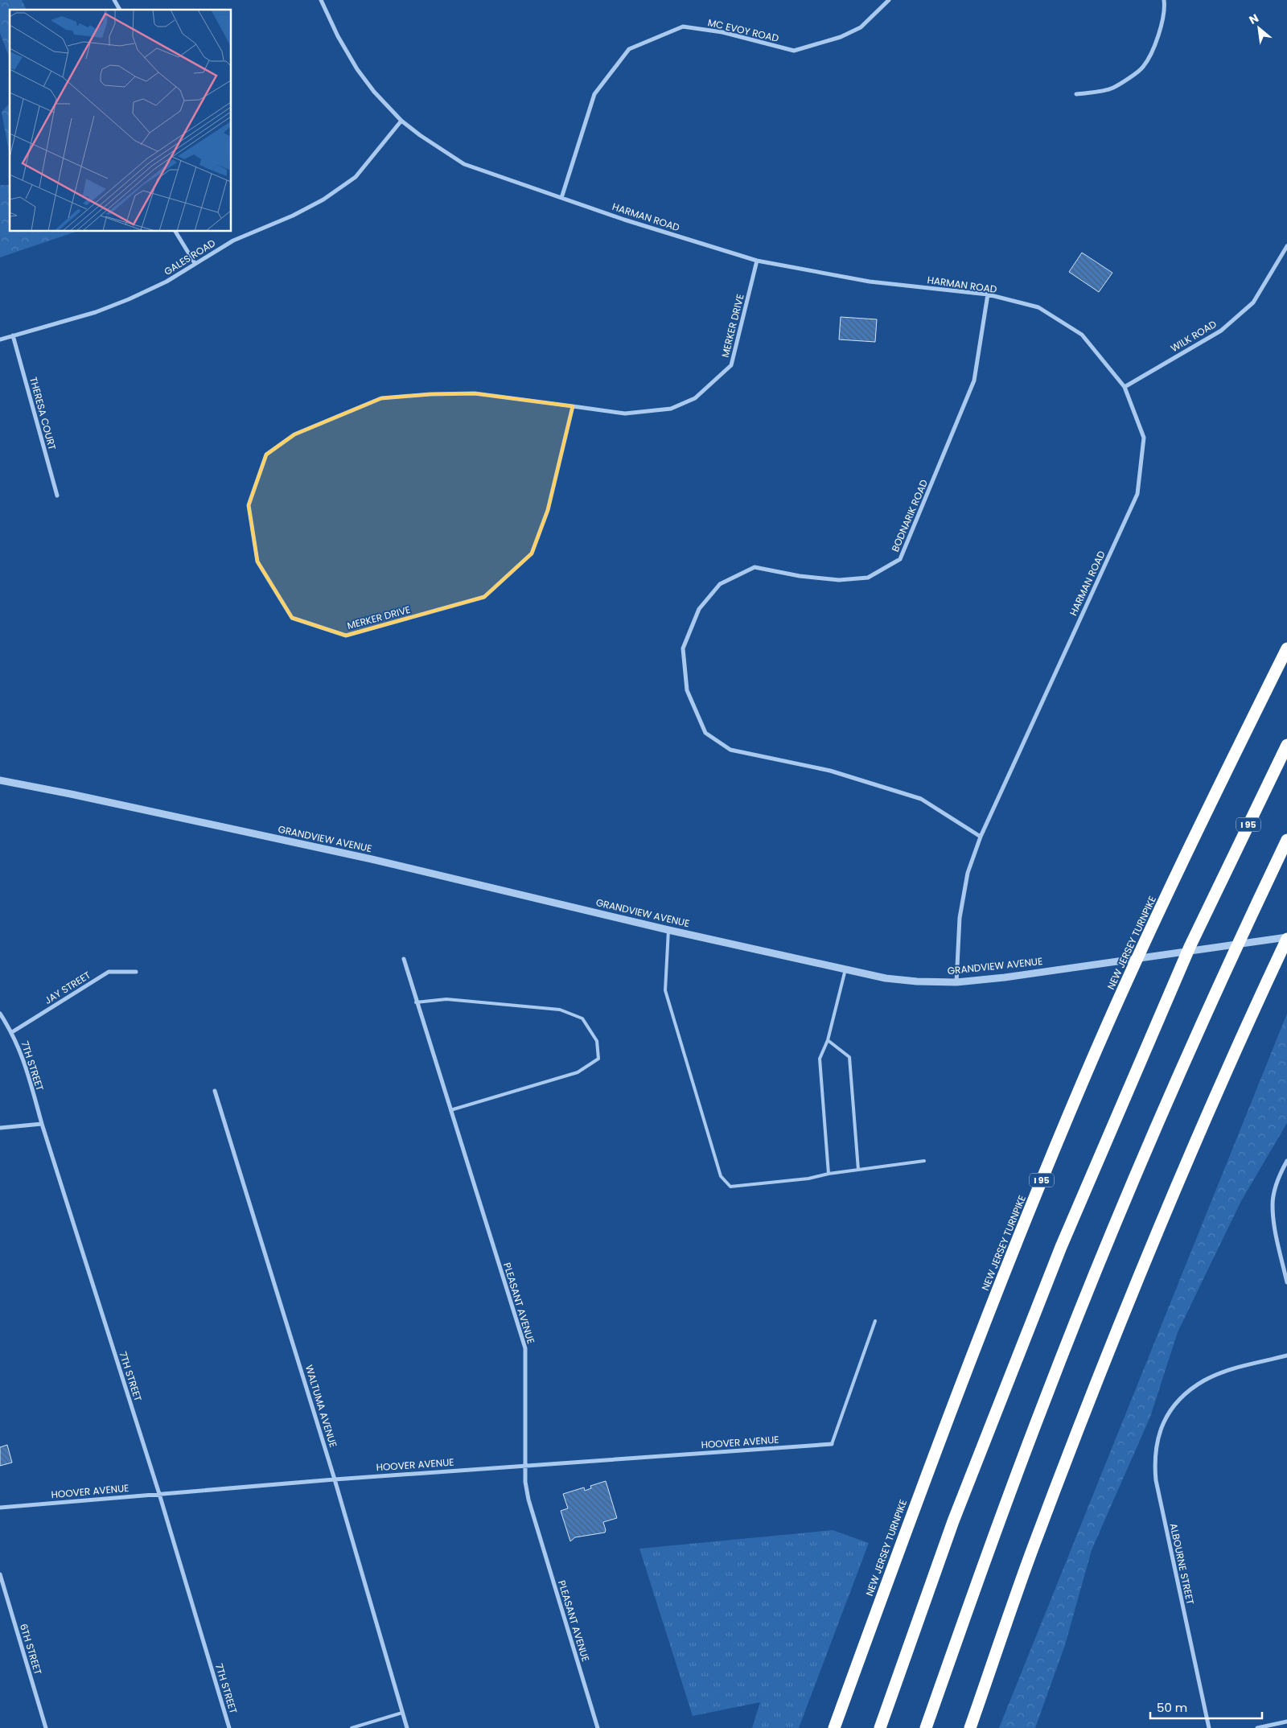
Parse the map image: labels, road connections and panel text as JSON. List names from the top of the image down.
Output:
{
  "streets": {
    "highway": ["I 95", "NEW JERSEY TURNPIKE"],
    "street": [
      "MC EVOY ROAD",
      "HARMAN ROAD",
      "GALES ROAD",
      "MERKER DRIVE",
      "WILK ROAD",
      "THERESA COURT",
      "BODNARIK ROAD",
      "GRANDVIEW AVENUE",
      "JAY STREET",
      "7TH STREET",
      "PLEASANT AVENUE",
      "WALTUMA AVENUE",
      "HOOVER AVENUE",
      "ALBOURNE STREET",
      "6TH STREET"
    ]
  },
  "crossings": [
    ["MC EVOY ROAD", "HARMAN ROAD"],
    ["HARMAN ROAD", "GALES ROAD"],
    ["HARMAN ROAD", "MERKER DRIVE"],
    ["HARMAN ROAD", "WILK ROAD"],
    ["HARMAN ROAD", "BODNARIK ROAD"],
    ["HARMAN ROAD", "GRANDVIEW AVENUE"],
    ["GALES ROAD", "THERESA COURT"],
    ["JAY STREET", "7TH STREET"],
    ["7TH STREET", "HOOVER AVENUE"],
    ["PLEASANT AVENUE", "HOOVER AVENUE"],
    ["WALTUMA AVENUE", "HOOVER AVENUE"]
  ],
  "scale_bar": "50 m",
  "north": "top left"
}
